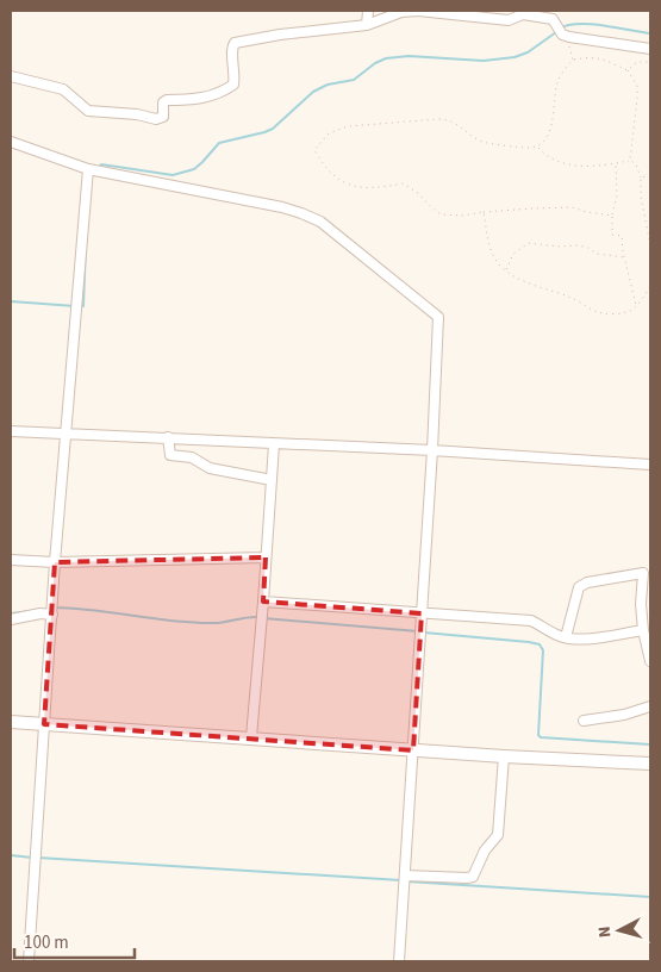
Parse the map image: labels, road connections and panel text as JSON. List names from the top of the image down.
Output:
{
  "scale_bar": "100 m",
  "north": "left"
}
